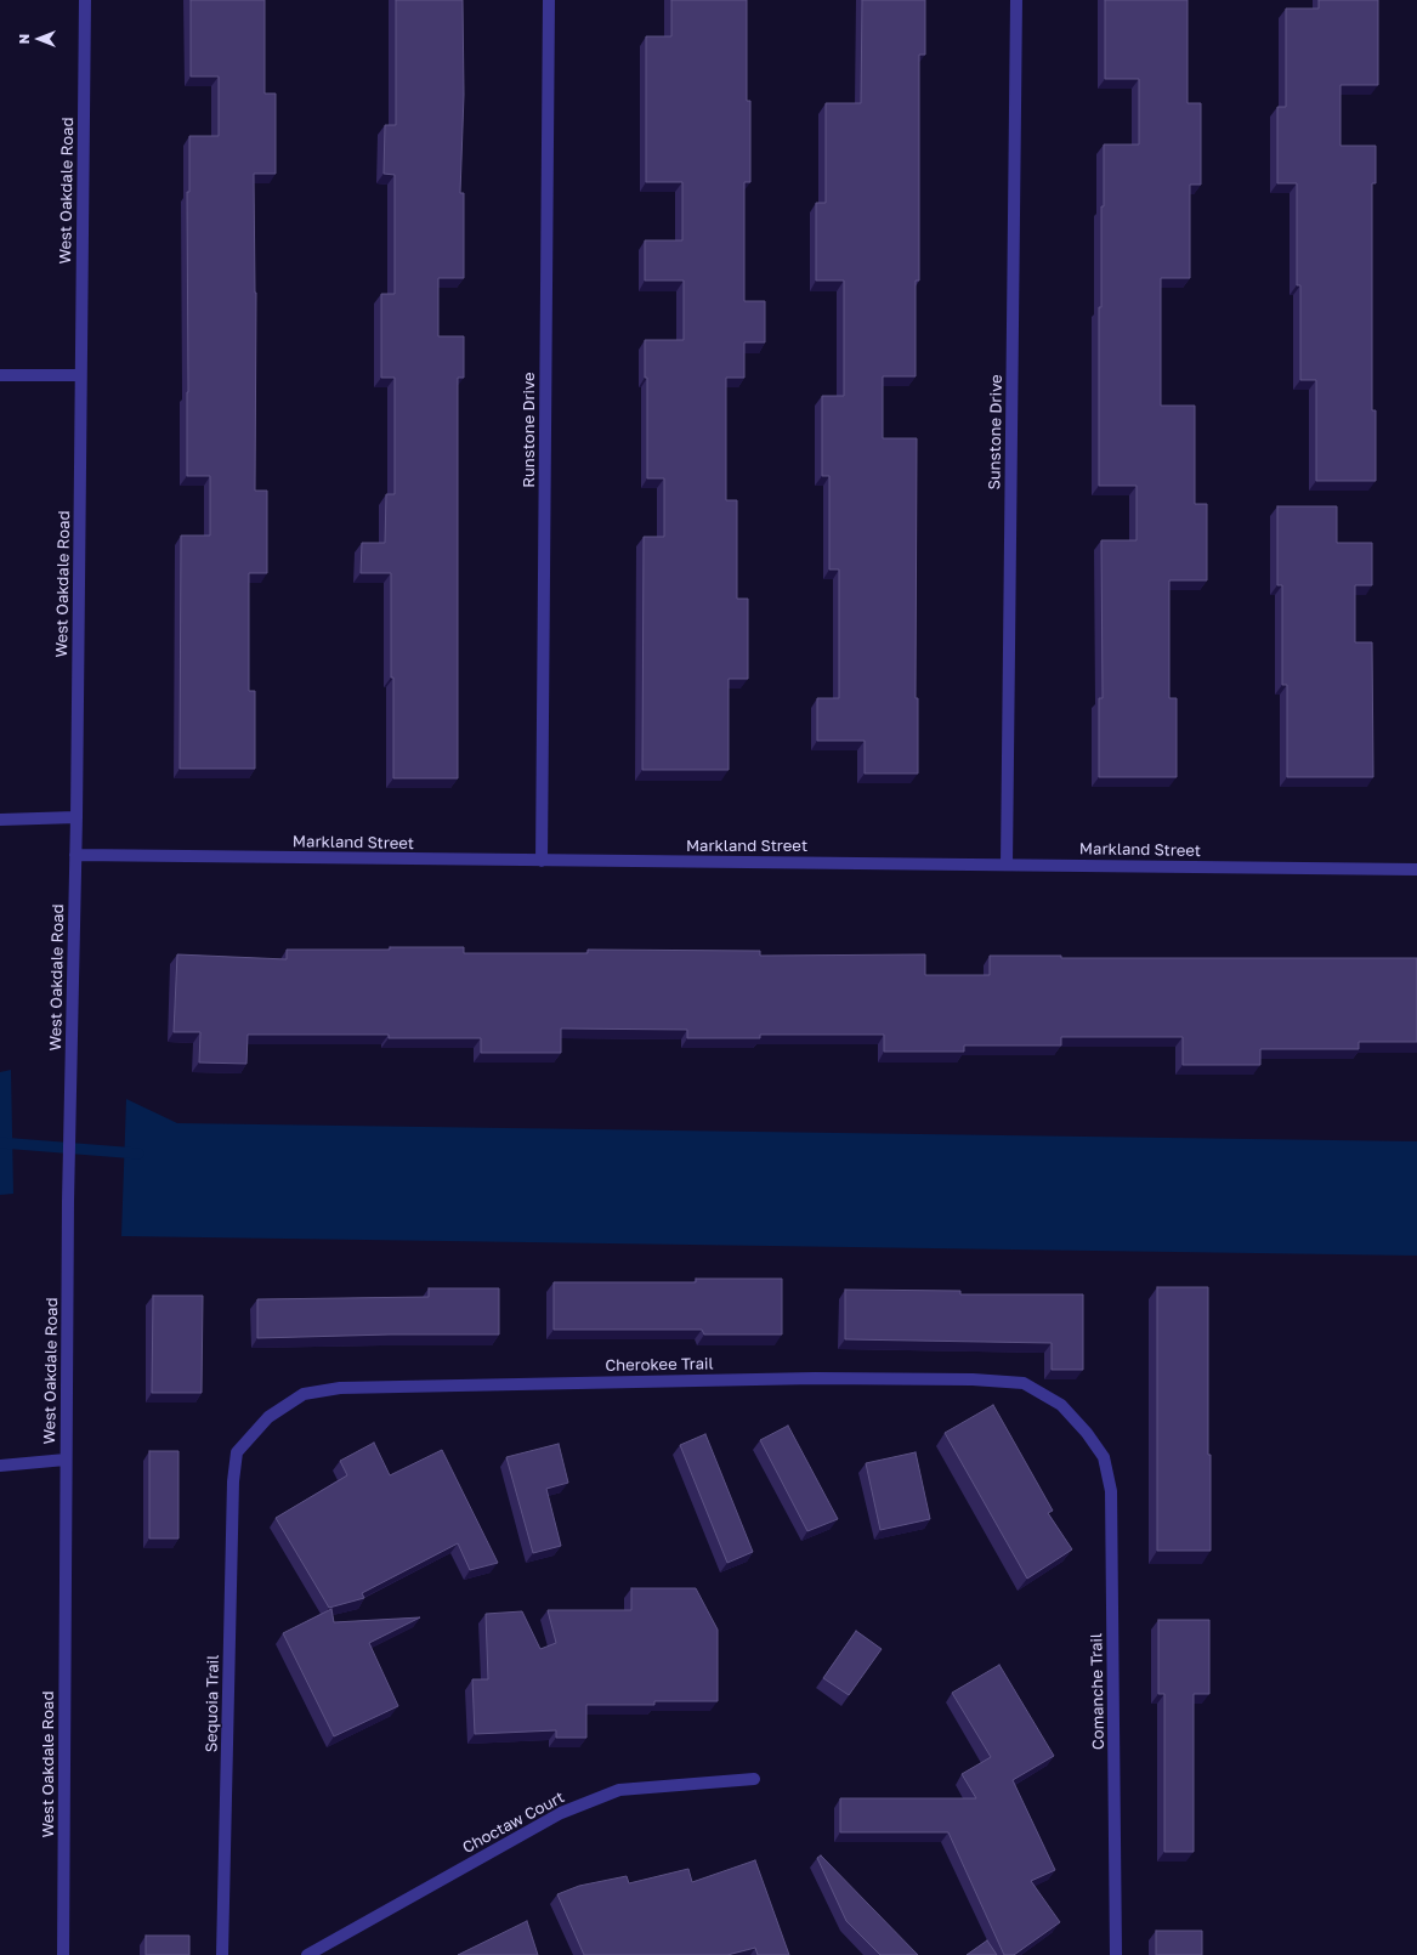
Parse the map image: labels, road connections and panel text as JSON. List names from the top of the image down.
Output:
{
  "streets": {
    "street": [
      "West Oakdale Road",
      "Runstone Drive",
      "Sunstone Drive",
      "Markland Street",
      "Cherokee Trail",
      "Comanche Trail",
      "Sequoia Trail",
      "Choctaw Court"
    ]
  },
  "crossings": [
    ["West Oakdale Road", "Markland Street"],
    ["Runstone Drive", "Markland Street"],
    ["Sunstone Drive", "Markland Street"],
    ["Cherokee Trail", "Comanche Trail"],
    ["Cherokee Trail", "Sequoia Trail"]
  ],
  "north": "left"
}
